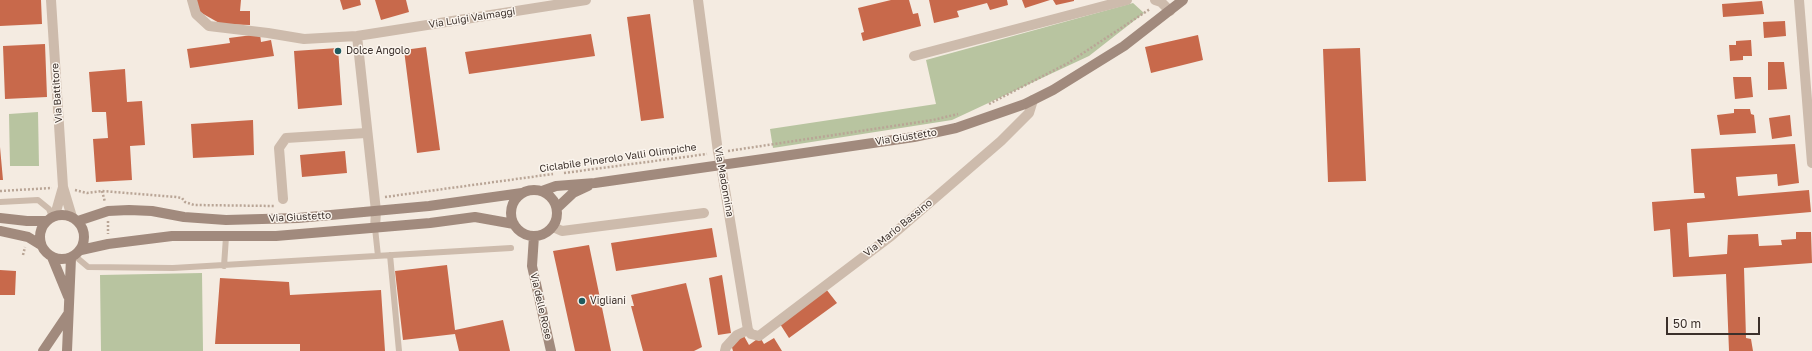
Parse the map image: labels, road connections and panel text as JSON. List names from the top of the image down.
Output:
{
  "streets": {
    "main road": ["Via Giustetto", "Via delle Rose"],
    "street": [
      "Via Luigi Valmaggi",
      "Via Battitore",
      "Via Madonnina",
      "Via Mario Bassino"
    ],
    "path": ["Ciclabile Pinerolo Valli Olimpiche"]
  },
  "crossings": [
    ["Via Battitore", "Via Giustetto"],
    ["Via Giustetto", "Via Madonnina"],
    ["Via Giustetto", "Via Mario Bassino"],
    ["Via Giustetto", "Via delle Rose"],
    ["Ciclabile Pinerolo Valli Olimpiche", "Via Madonnina"],
    ["Via Madonnina", "Via Mario Bassino"]
  ],
  "places": ["Dolce Angolo", "Vigliani"],
  "scale_bar": "50 m"
}
